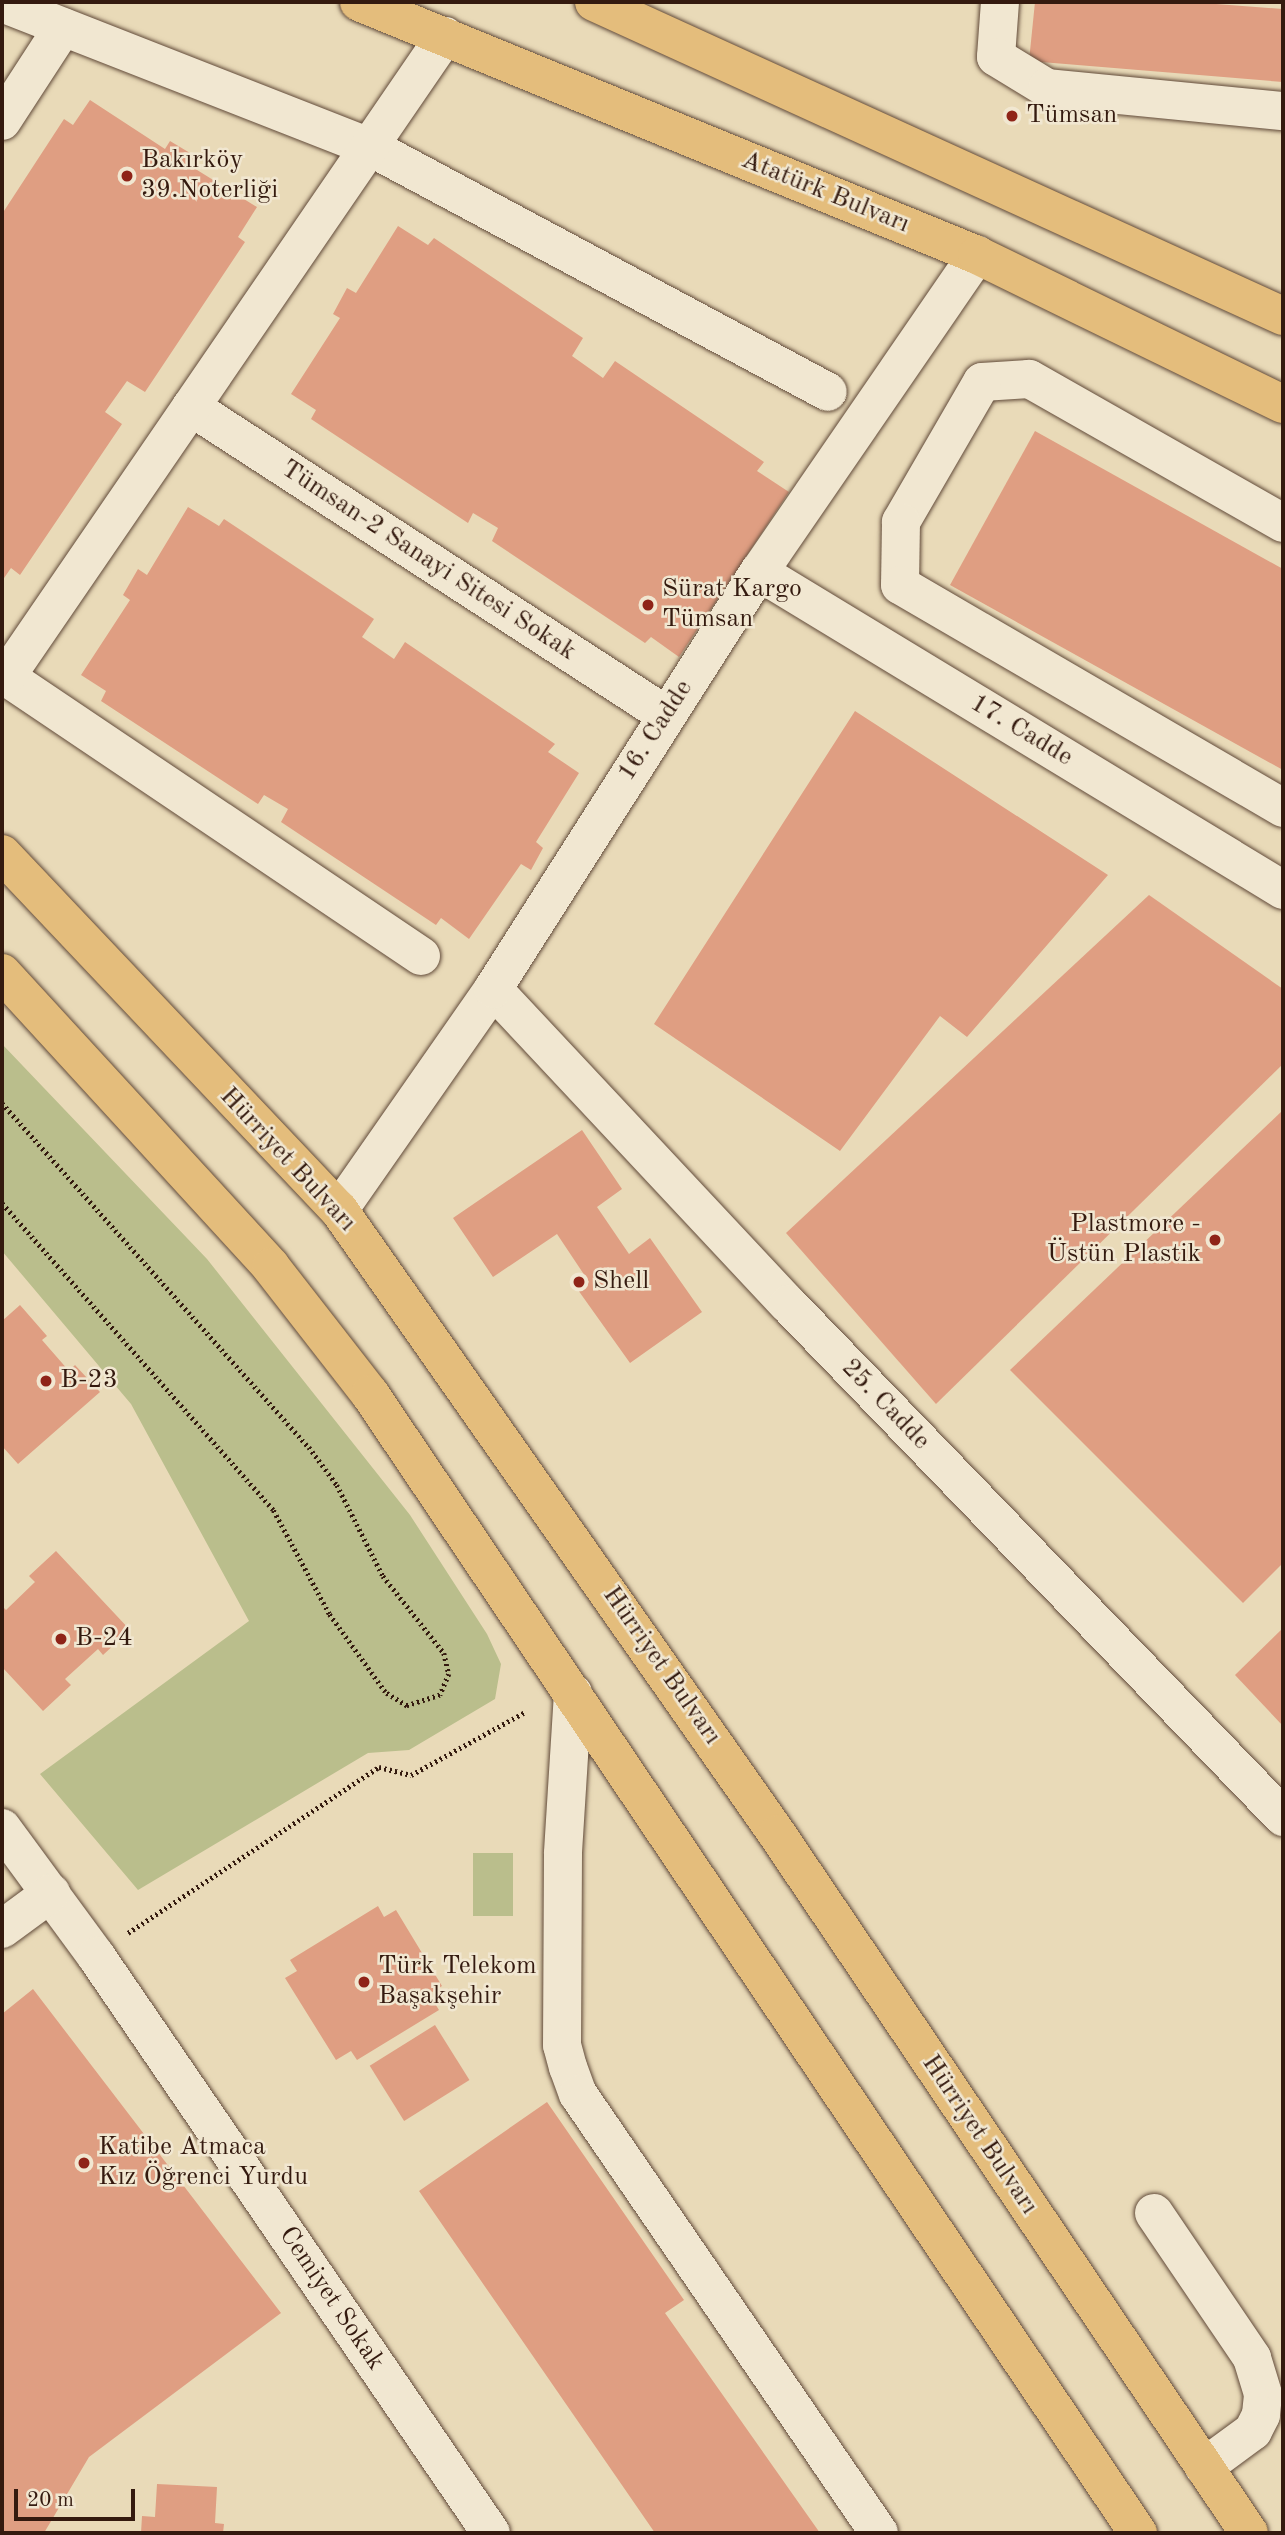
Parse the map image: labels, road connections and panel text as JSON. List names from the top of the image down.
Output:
{
  "streets": {
    "main road": ["Atatürk Bulvarı", "Hürriyet Bulvarı"],
    "street": [
      "Tümsan-2 Sanayi Sitesi Sokak",
      "16. Cadde",
      "17. Cadde",
      "25. Cadde",
      "Cemiyet Sokak"
    ]
  },
  "crossings": [
    ["Atatürk Bulvarı", "16. Cadde"],
    ["Tümsan-2 Sanayi Sitesi Sokak", "16. Cadde"],
    ["16. Cadde", "17. Cadde"],
    ["16. Cadde", "Hürriyet Bulvarı"],
    ["16. Cadde", "25. Cadde"]
  ],
  "places": [
    "Tümsan",
    "Bakırköy 39.Noterliği",
    "Sürat Kargo Tümsan",
    "Plastmore - Üstün Plastik",
    "Shell",
    "B-23",
    "B-24",
    "Türk Telekom Başakşehir",
    "Katibe Atmaca Kız Öğrenci Yurdu"
  ],
  "scale_bar": "20 m"
}
